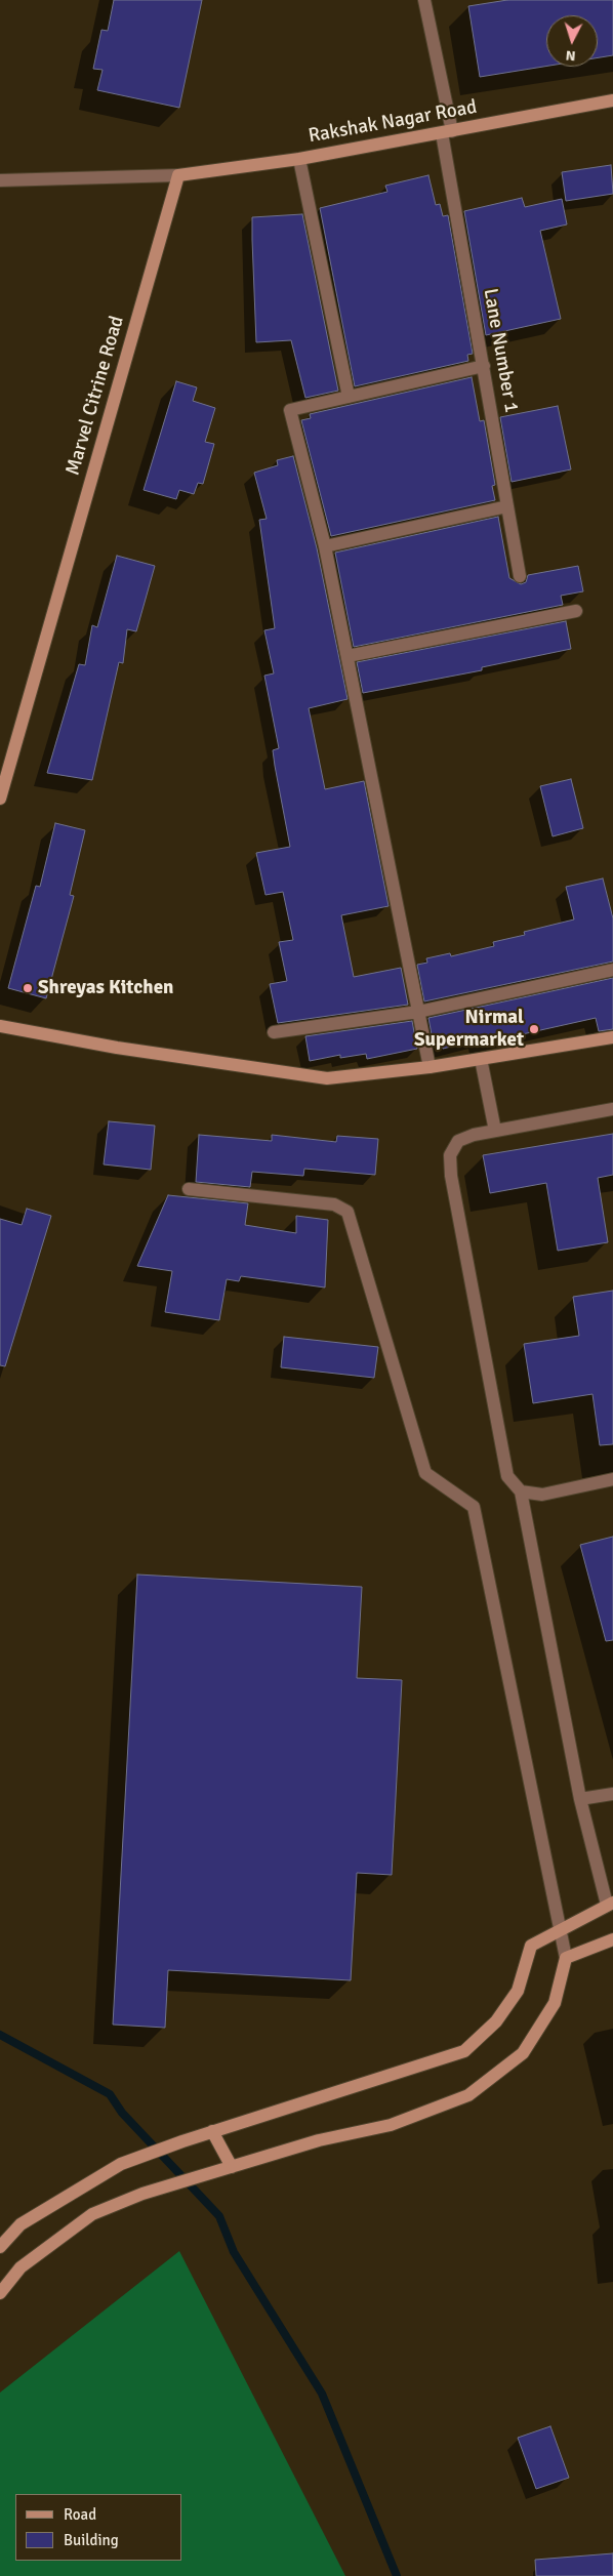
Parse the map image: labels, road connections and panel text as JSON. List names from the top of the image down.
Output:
{
  "streets": {
    "street": ["Rakshak Nagar Road", "Lane Number 1", "Marvel Citrine Road"]
  },
  "crossings": [
    ["Rakshak Nagar Road", "Lane Number 1"],
    ["Rakshak Nagar Road", "Marvel Citrine Road"]
  ],
  "places": ["Shreyas Kitchen", "Nirmal Supermarket"],
  "legend": ["Road", "Building"],
  "north": "bottom"
}
